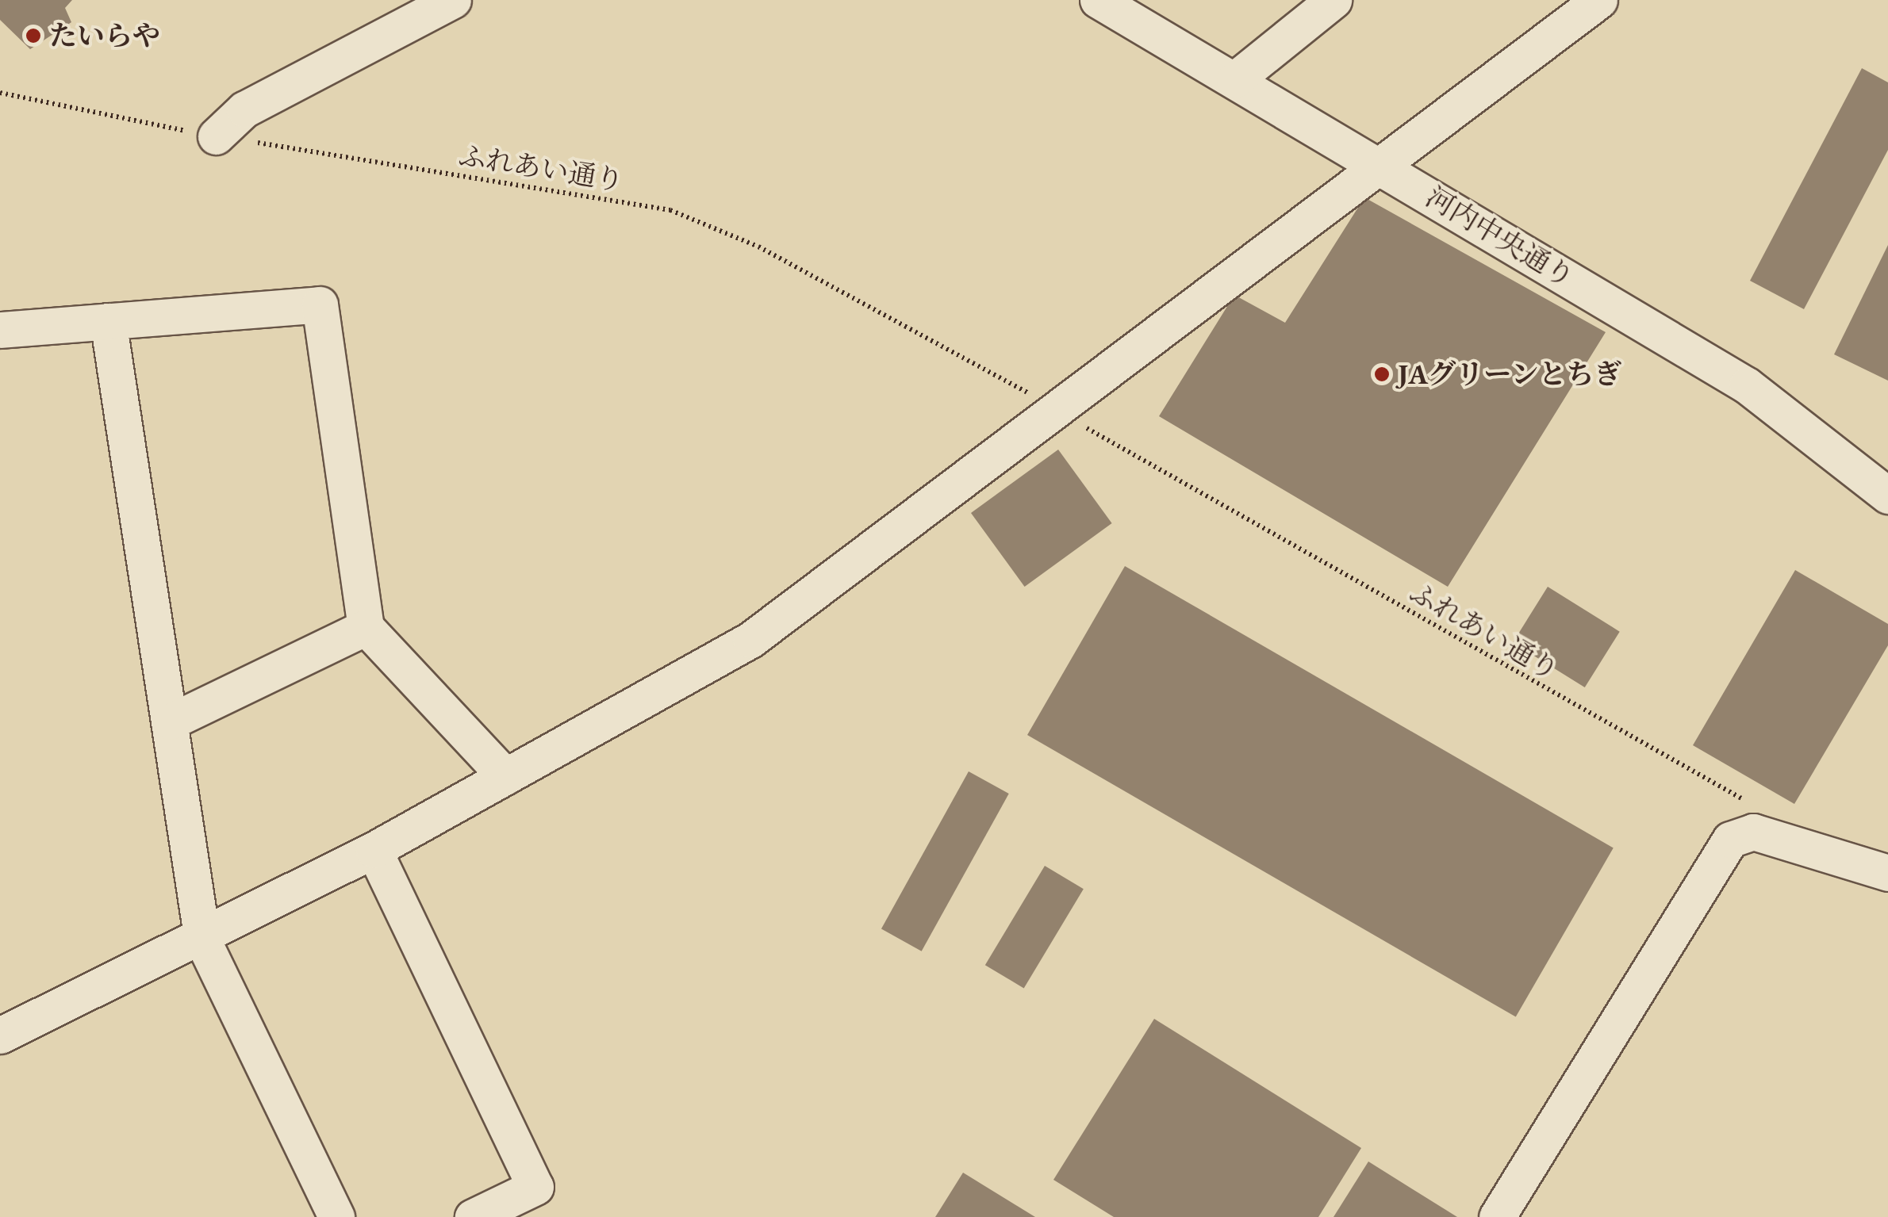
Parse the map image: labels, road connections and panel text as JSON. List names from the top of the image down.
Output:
{
  "streets": {
    "street": ["河内中央通り"],
    "path": ["ふれあい通り"]
  },
  "places": ["たいらや", "JAグリーンとちぎ"]
}
